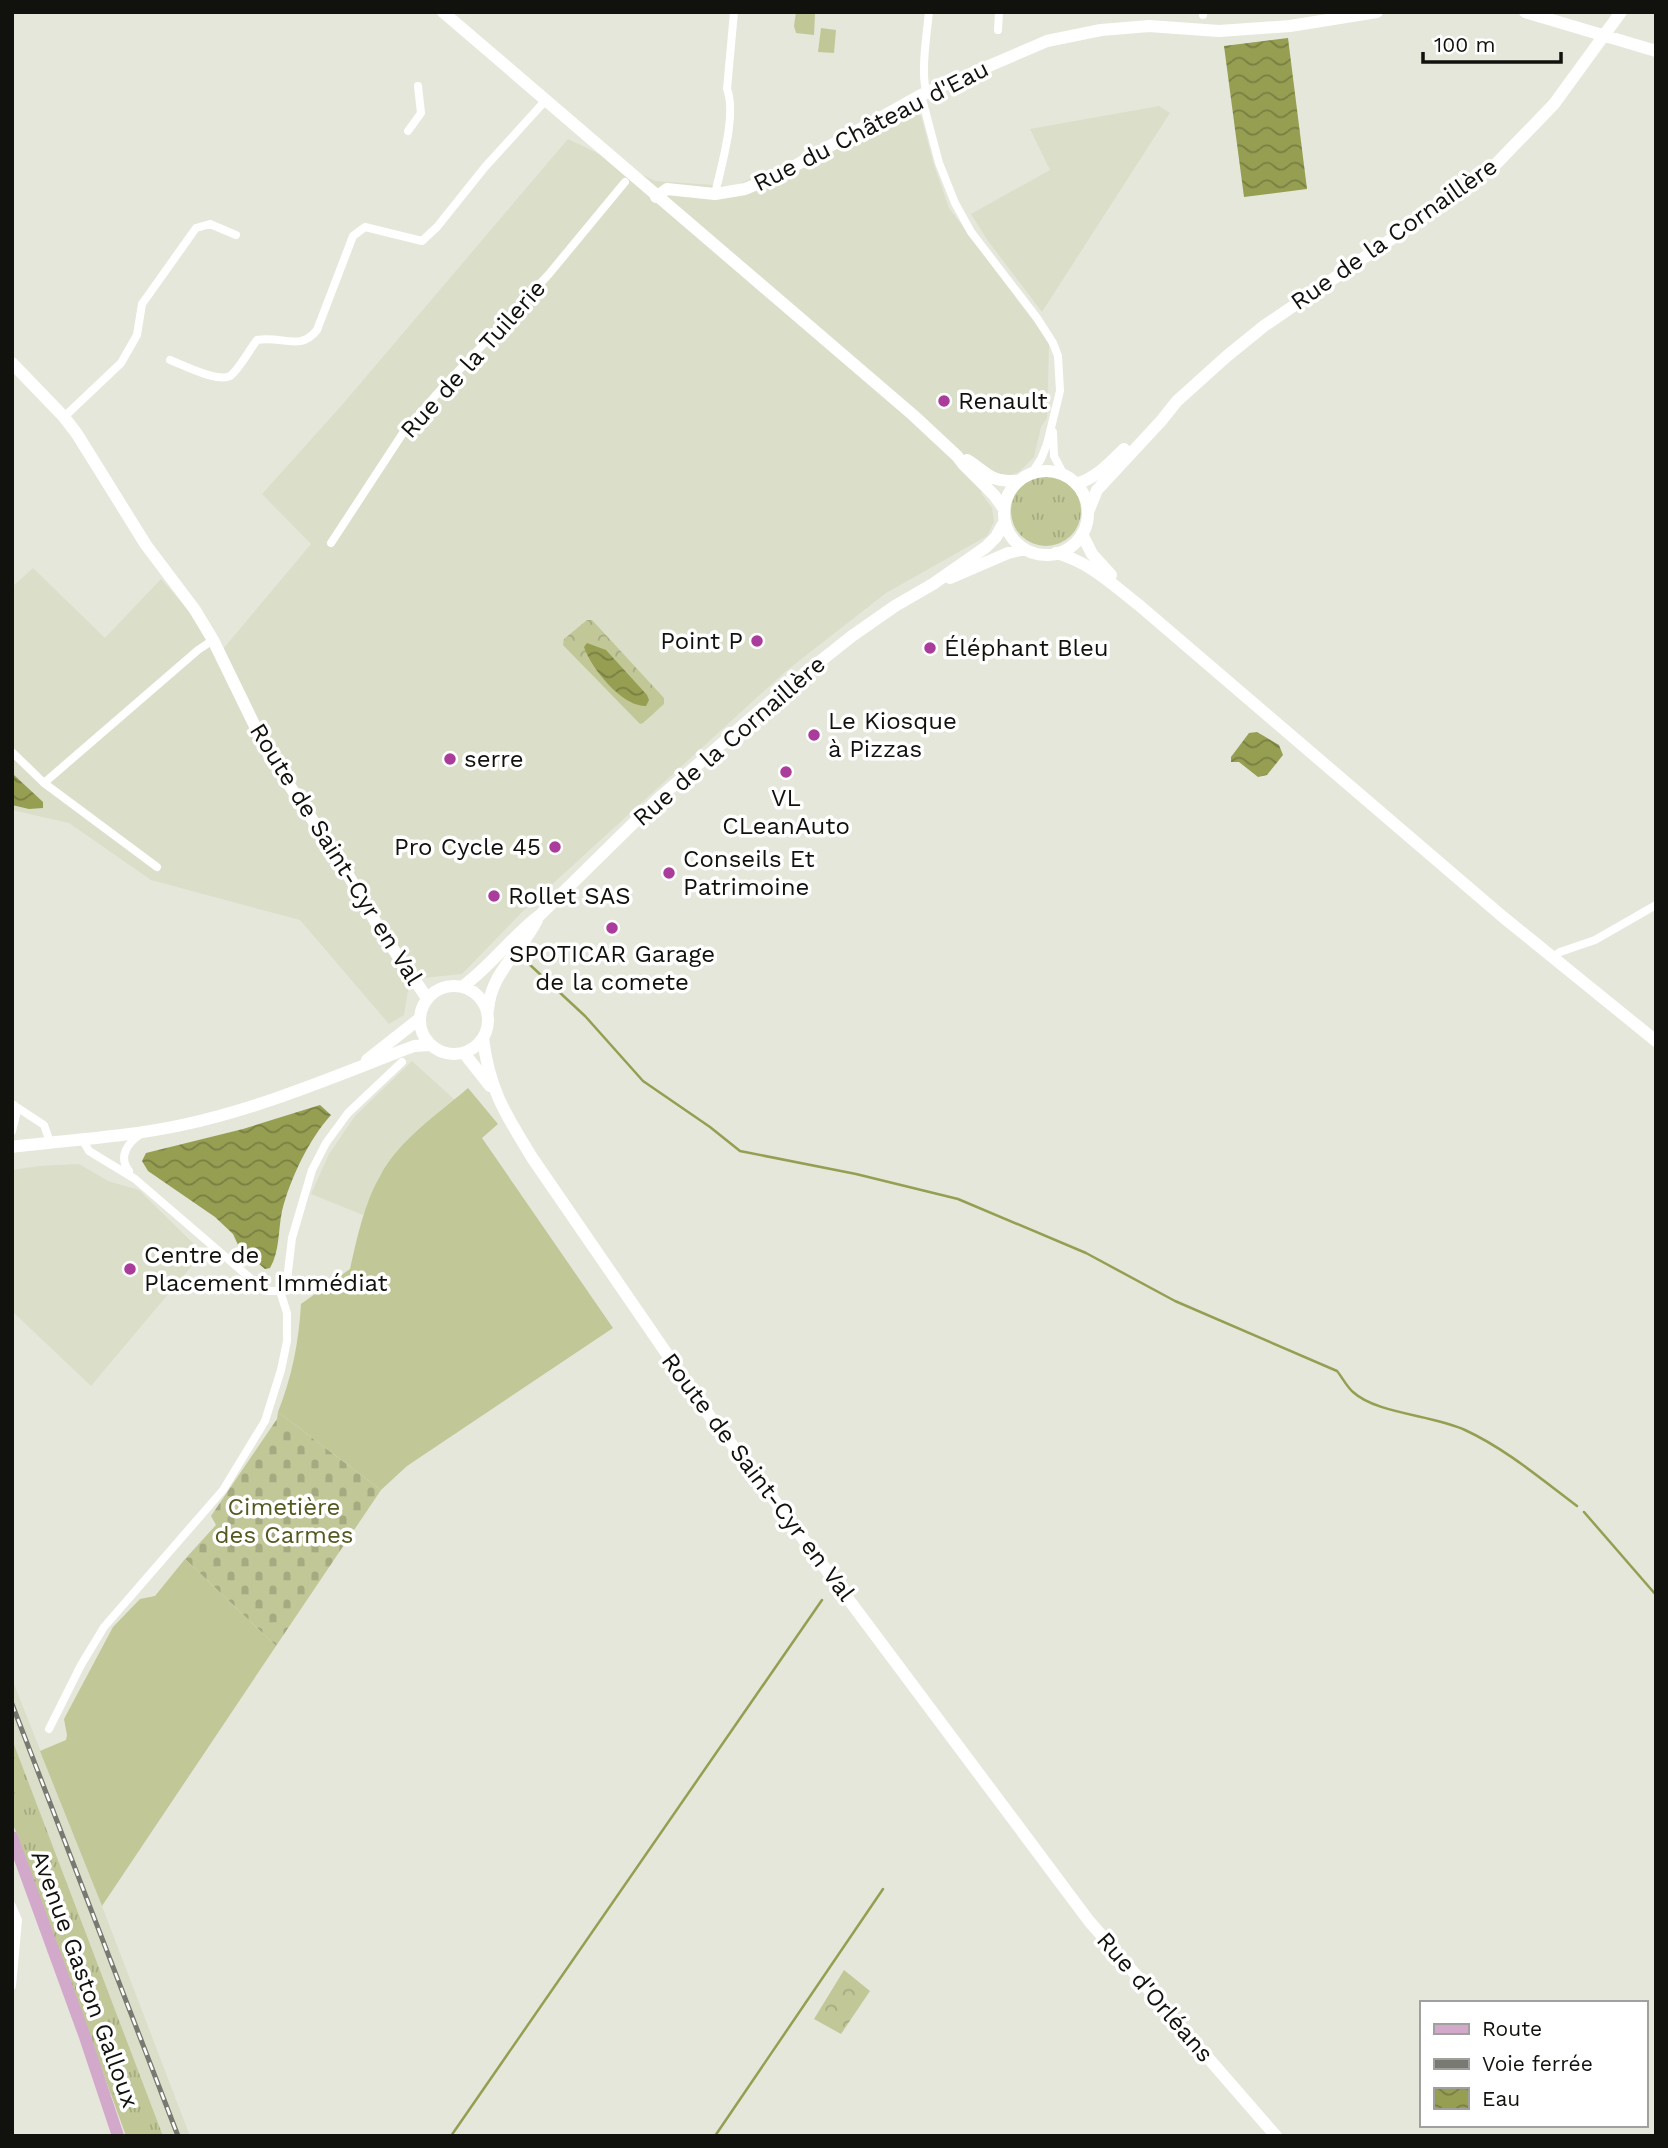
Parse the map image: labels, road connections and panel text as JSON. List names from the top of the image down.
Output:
{
  "streets": {
    "main road": [
      "Rue du Château d'Eau",
      "Rue de la Cornaillère",
      "Route de Saint-Cyr en Val",
      "Avenue Gaston Galloux",
      "Rue d'Orléans"
    ],
    "street": ["Rue de la Tuilerie"]
  },
  "crossings": [
    ["Rue de la Cornaillère", "Route de Saint-Cyr en Val"],
    ["Route de Saint-Cyr en Val", "Rue d'Orléans"]
  ],
  "parks": ["Cimetière des Carmes"],
  "places": [
    "Renault",
    "Point P",
    "Éléphant Bleu",
    "Le Kiosque à Pizzas",
    "serre",
    "VL CLeanAuto",
    "Pro Cycle 45",
    "Conseils Et Patrimoine",
    "Rollet SAS",
    "SPOTICAR Garage de la comete",
    "Centre de Placement Immédiat"
  ],
  "legend": ["Route", "Voie ferrée", "Eau"],
  "scale_bar": "100 m"
}
